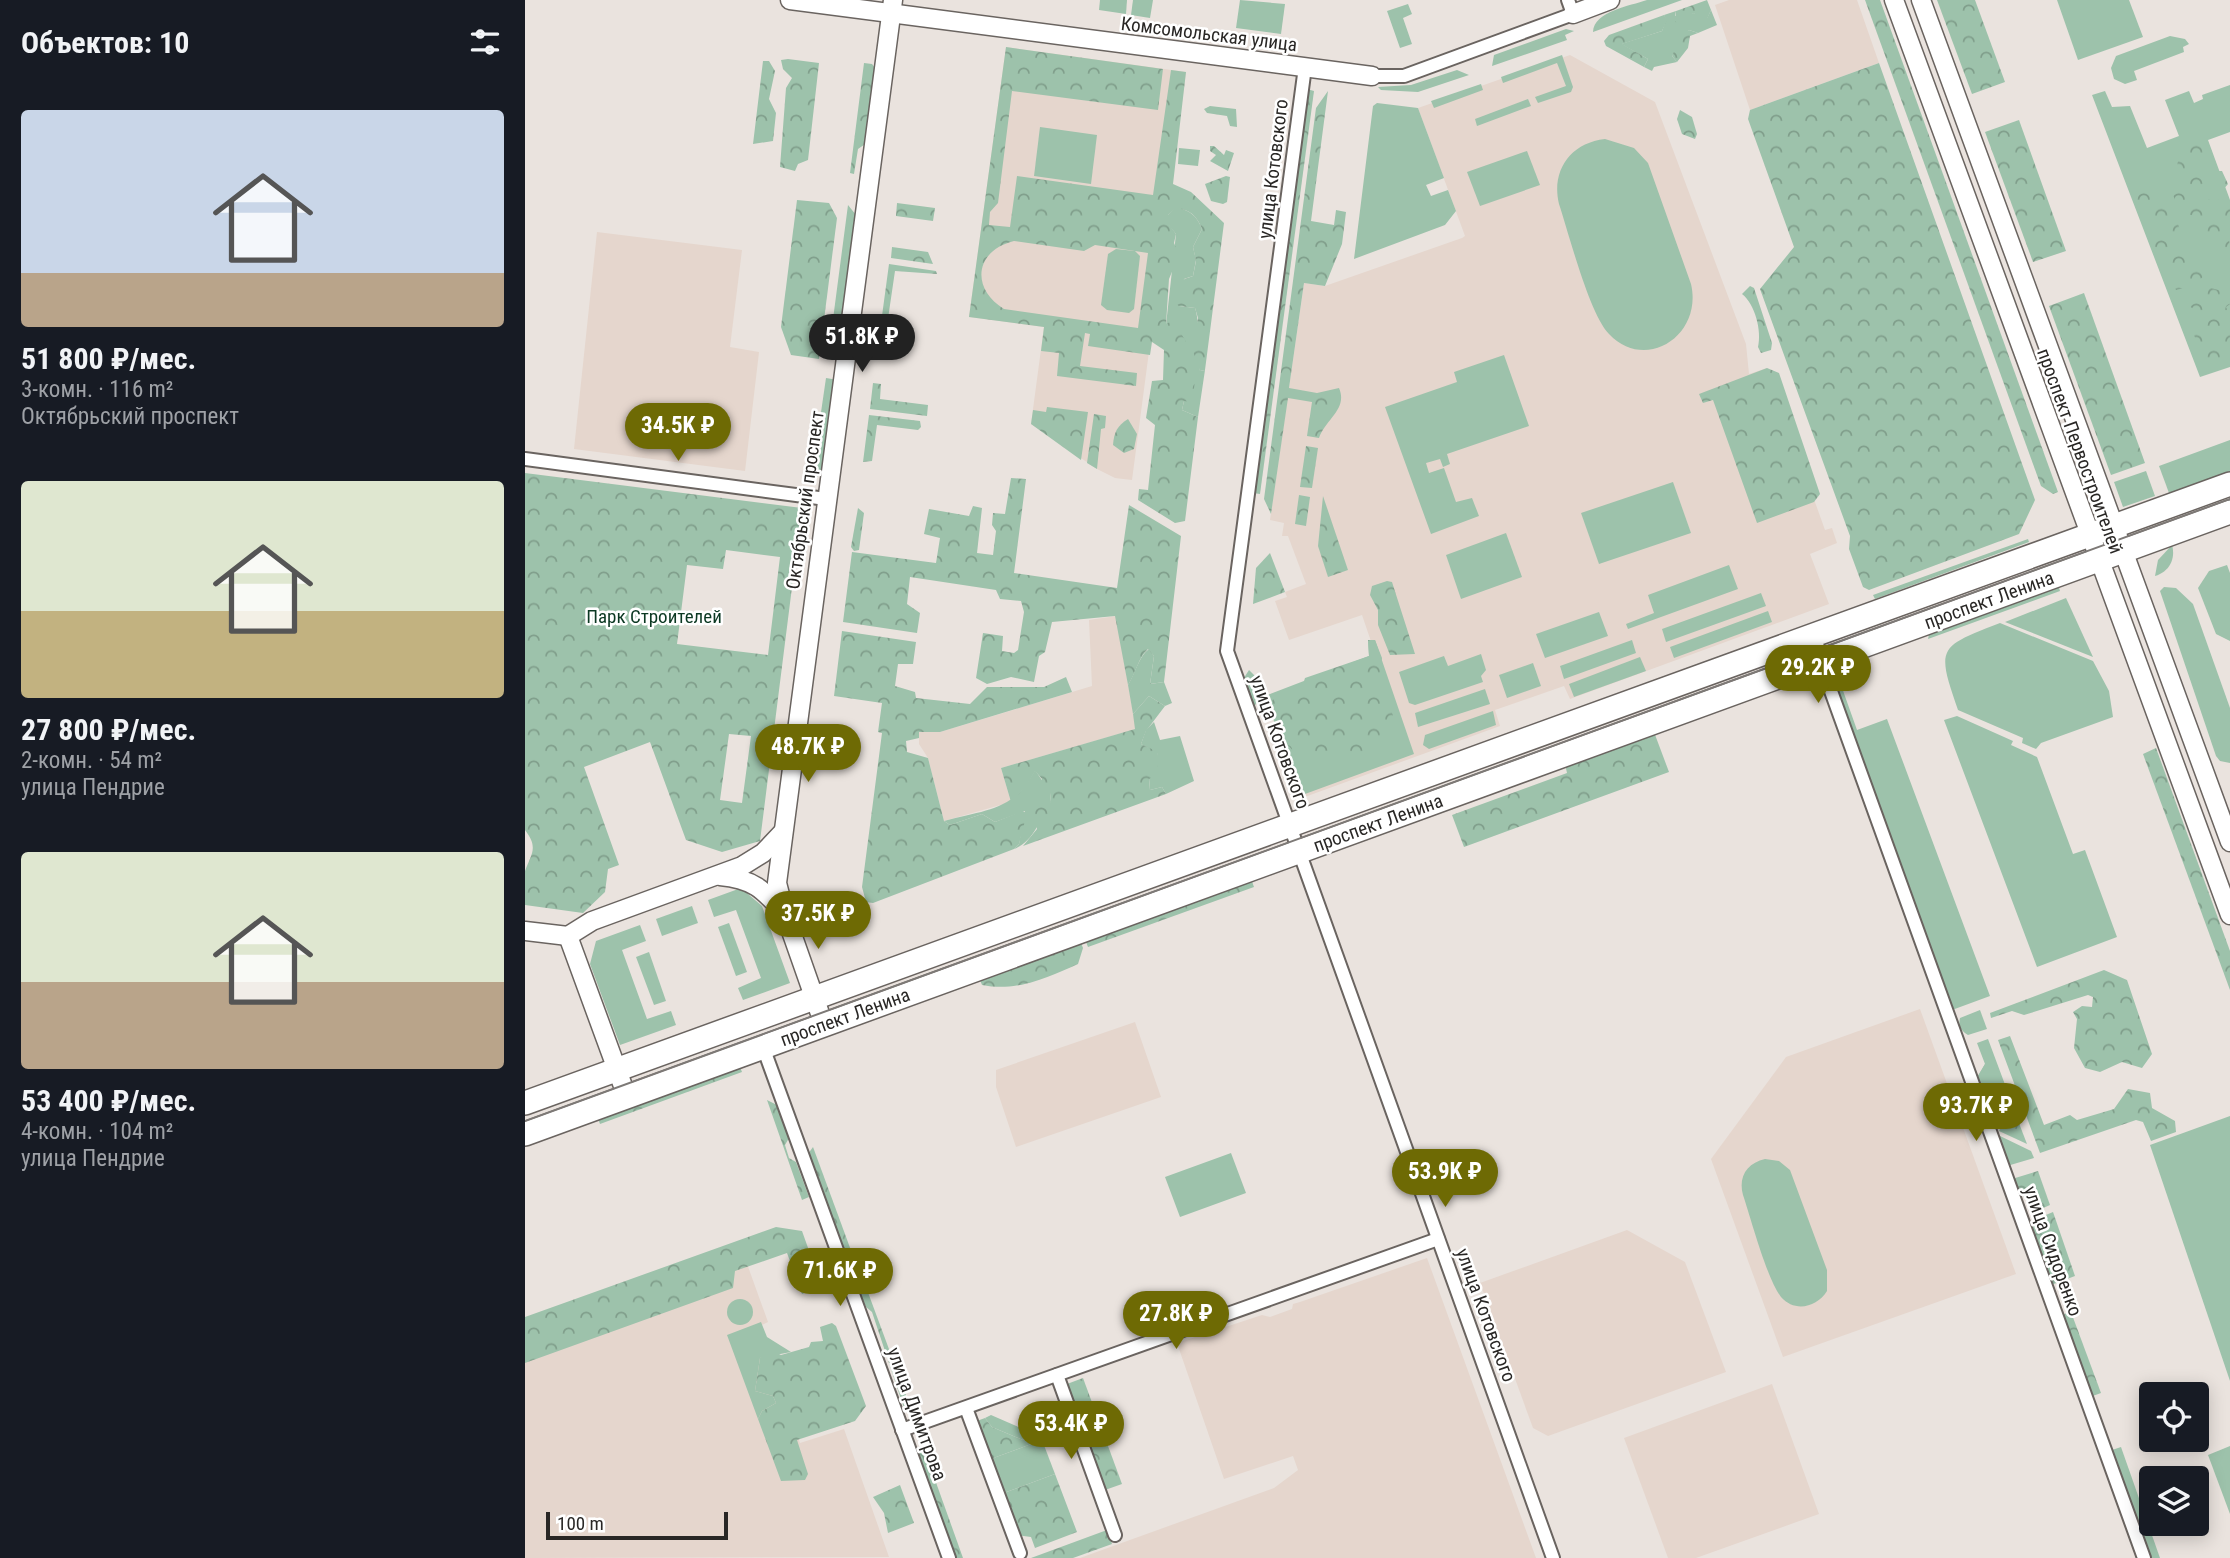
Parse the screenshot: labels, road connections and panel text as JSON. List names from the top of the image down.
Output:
{
  "streets": {
    "highway": ["проспект Ленина"],
    "street": [
      "Комсомольская улица",
      "улица Котовского",
      "проспект Первостроителей",
      "Октябрьский проспект",
      "улица Сидоренко",
      "улица Димитрова"
    ]
  },
  "crossings": [
    ["Комсомольская улица", "улица Котовского"],
    ["Комсомольская улица", "Октябрьский проспект"],
    ["улица Котовского", "проспект Ленина"],
    ["проспект Первостроителей", "проспект Ленина"],
    ["Октябрьский проспект", "проспект Ленина"],
    ["проспект Ленина", "улица Сидоренко"],
    ["проспект Ленина", "улица Димитрова"]
  ],
  "parks": ["Парк Строителей"],
  "scale_bar": "100 m",
  "page": {
    "heading": "Объектов: 10",
    "list": [
      {
        "name": "51 800 ₽/мес.",
        "note": "3-комн. · 116 m² · Октябрьский проспект"
      },
      {
        "name": "27 800 ₽/мес.",
        "note": "2-комн. · 54 m² · улица Пендрие"
      },
      {
        "name": "53 400 ₽/мес.",
        "note": "4-комн. · 104 m² · улица Пендрие"
      }
    ],
    "price": [
      "51.8K ₽",
      "34.5K ₽",
      "29.2K ₽",
      "48.7K ₽",
      "37.5K ₽",
      "93.7K ₽",
      "53.9K ₽",
      "71.6K ₽",
      "27.8K ₽",
      "53.4K ₽"
    ],
    "scale": "100 m"
  }
}
